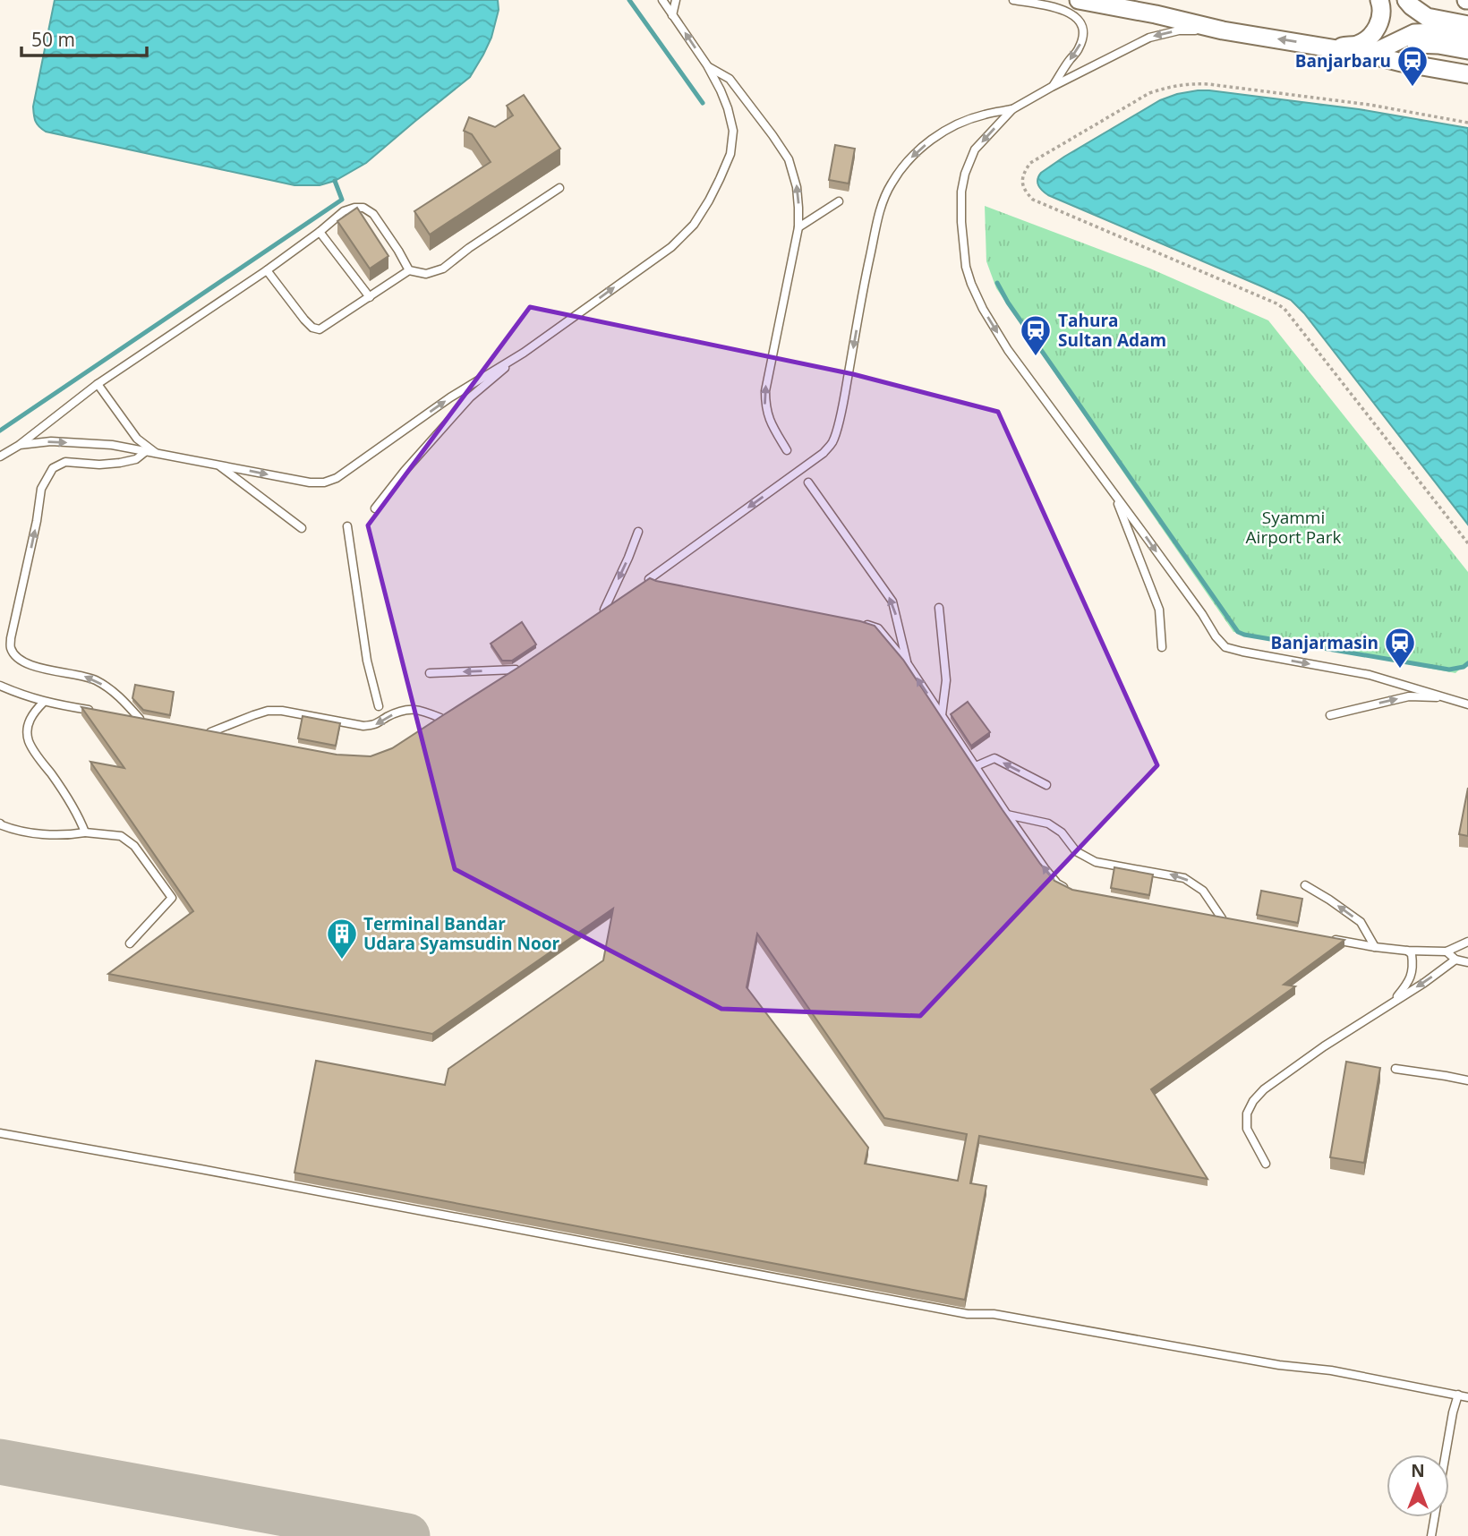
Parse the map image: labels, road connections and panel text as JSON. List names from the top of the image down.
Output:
{
  "parks": ["Syammi Airport Park"],
  "places": {
    "station": ["Banjarbaru", "Tahura Sultan Adam", "Banjarmasin"],
    "building": ["Terminal Bandar Udara Syamsudin Noor"]
  },
  "scale_bar": "50 m",
  "north": "top"
}
